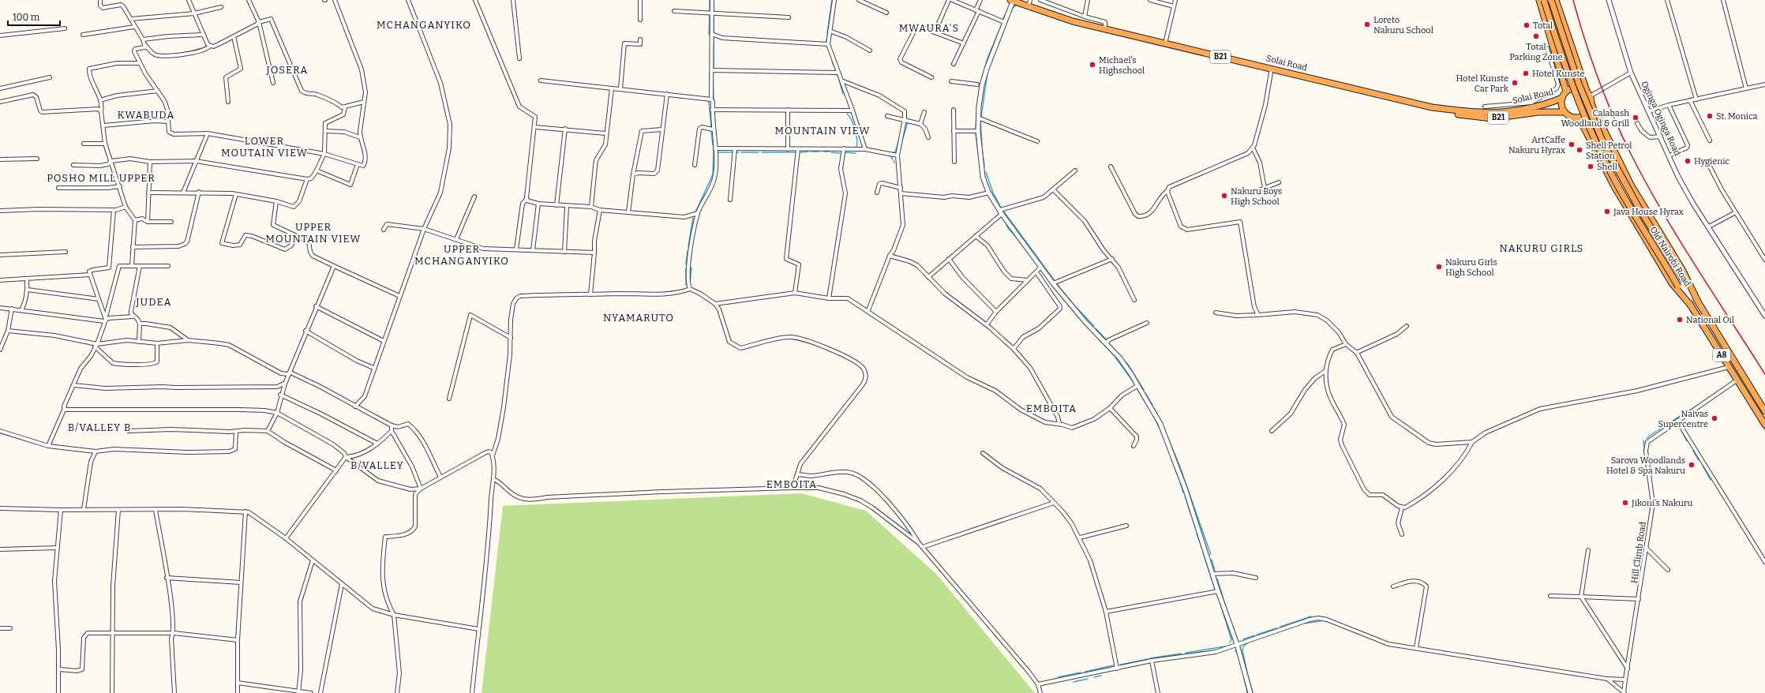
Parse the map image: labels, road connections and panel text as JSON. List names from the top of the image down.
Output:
{
  "streets": {
    "highway": [
      "B21",
      "Solai Road",
      "Old Nairobi Road",
      "A8"
    ],
    "street": ["Oginga Oginga Road", "Hill Climb Road"]
  },
  "crossings": [
    ["B21", "Solai Road"],
    ["Old Nairobi Road", "Hill Climb Road"]
  ],
  "districts": [
    "MCHANGANYIKO",
    "MWAURA'S",
    "JOSERA",
    "KWABUDA",
    "MOUNTAIN VIEW",
    "LOWER MOUTAIN VIEW",
    "POSHO MILL UPPER",
    "UPPER MOUNTAIN VIEW",
    "NAKURU GIRLS",
    "UPPER MCHANGANYIKO",
    "JUDEA",
    "NYAMARUTO",
    "EMBOITA",
    "B/VALLEY B",
    "B/VALLEY",
    "EMBOITA"
  ],
  "places": [
    "Loreto Nakuru School",
    "Total",
    "Total Parking Zone",
    "Michael's Highschool",
    "Hotel Kunste",
    "Hotel Kunste Car Park",
    "St. Monica",
    "Calabash Woodland & Grill",
    "ArtCaffe Nakuru Hyrax",
    "Shell Petrol Station",
    "Hygienic",
    "Shell",
    "Nakuru Boys High School",
    "Java House Hyrax",
    "Nakuru Girls High School",
    "National Oil",
    "Naivas Supercentre",
    "Sarova Woodlands Hotel & Spa Nakuru",
    "Jikoni’s Nakuru"
  ],
  "scale_bar": "100 m"
}
